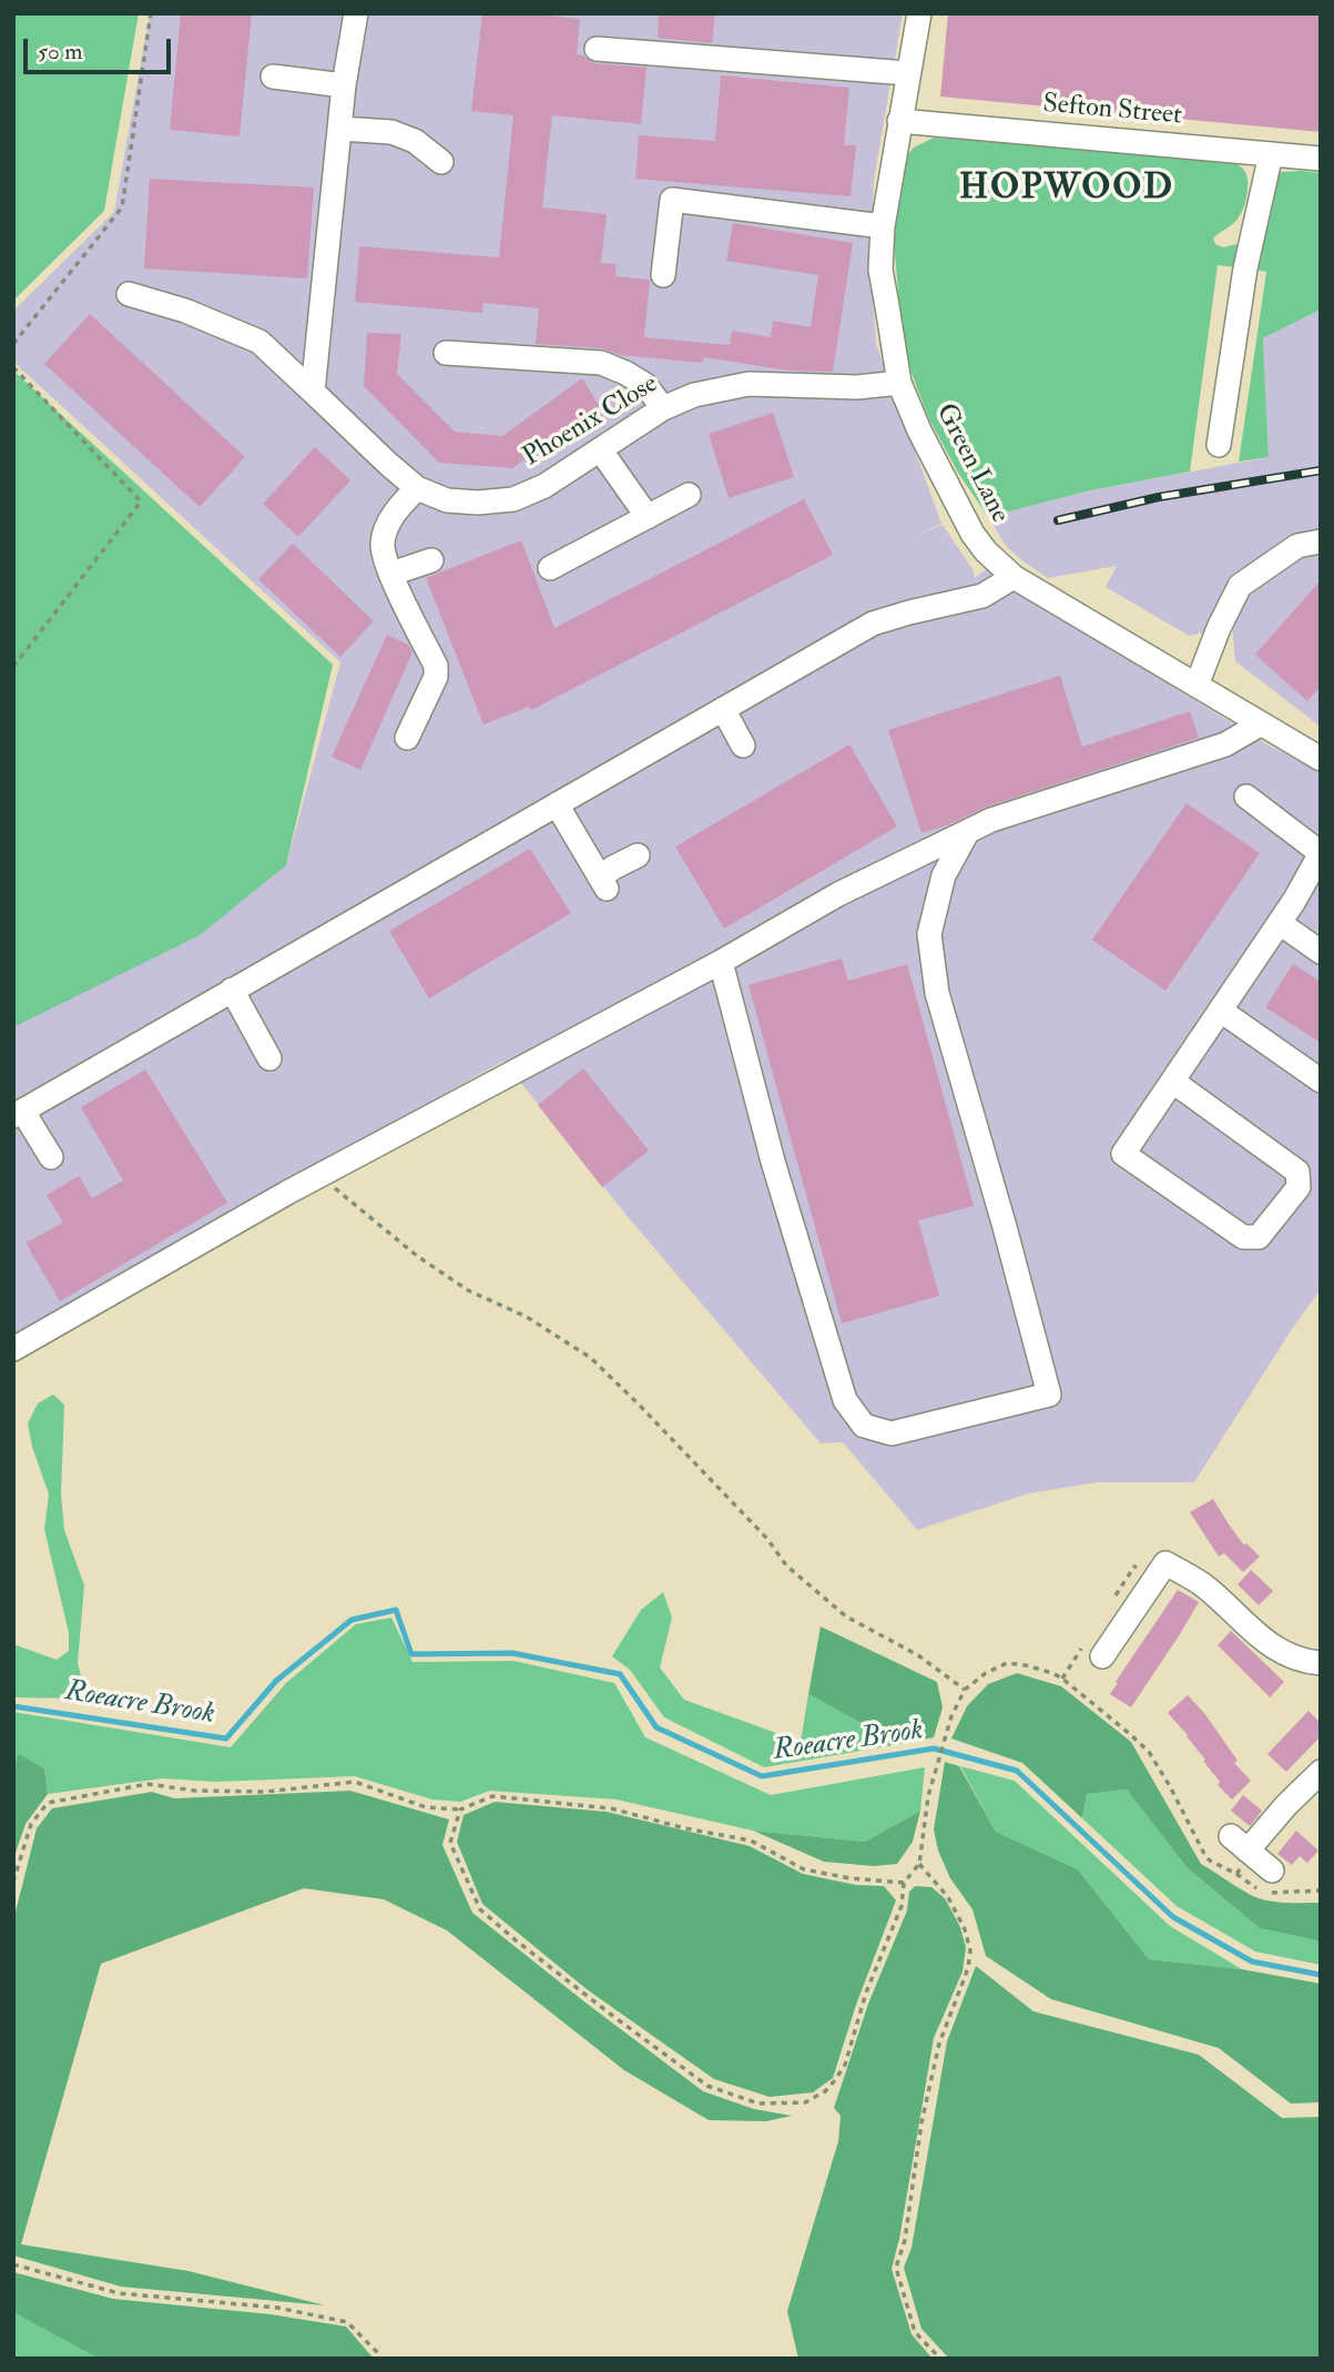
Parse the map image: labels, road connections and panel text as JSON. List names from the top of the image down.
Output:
{
  "streets": {
    "street": ["Sefton Street", "Phoenix Close", "Green Lane"]
  },
  "crossings": [
    ["Sefton Street", "Green Lane"],
    ["Phoenix Close", "Green Lane"]
  ],
  "districts": ["HOPWOOD"],
  "water": ["Roeacre Brook"],
  "scale_bar": "50 m"
}
